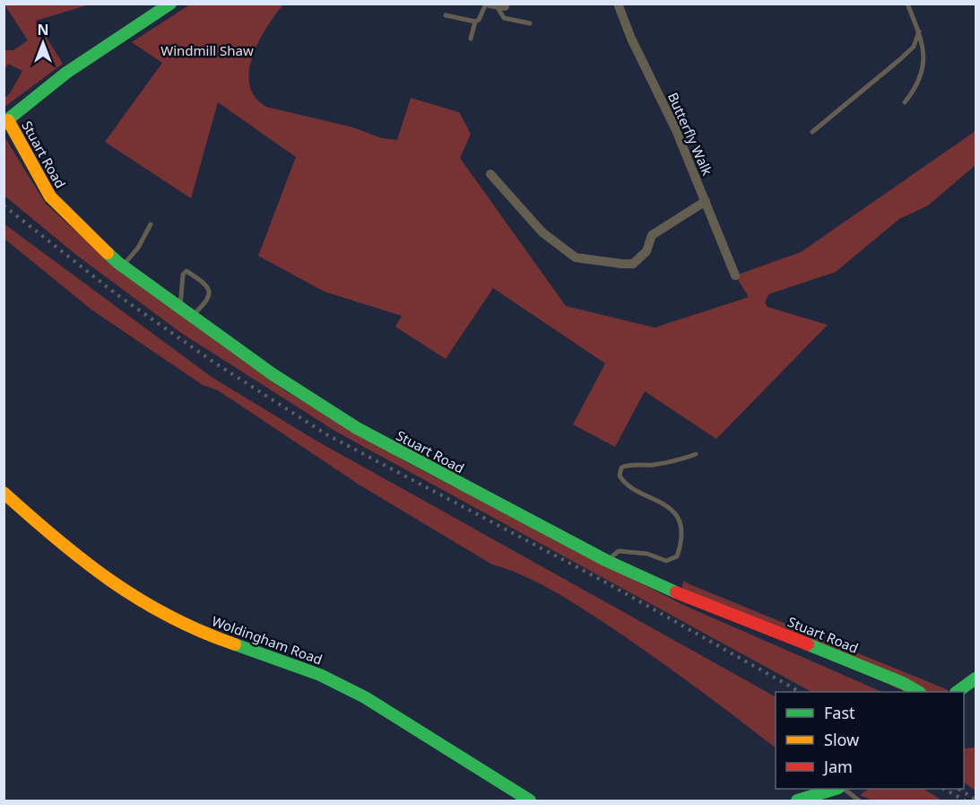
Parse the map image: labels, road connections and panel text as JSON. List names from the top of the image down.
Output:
{
  "streets": {
    "street": ["Butterfly Walk", "Stuart Road", "Woldingham Road"]
  },
  "parks": ["Windmill Shaw"],
  "legend": ["Fast", "Slow", "Jam"],
  "north": "top"
}
